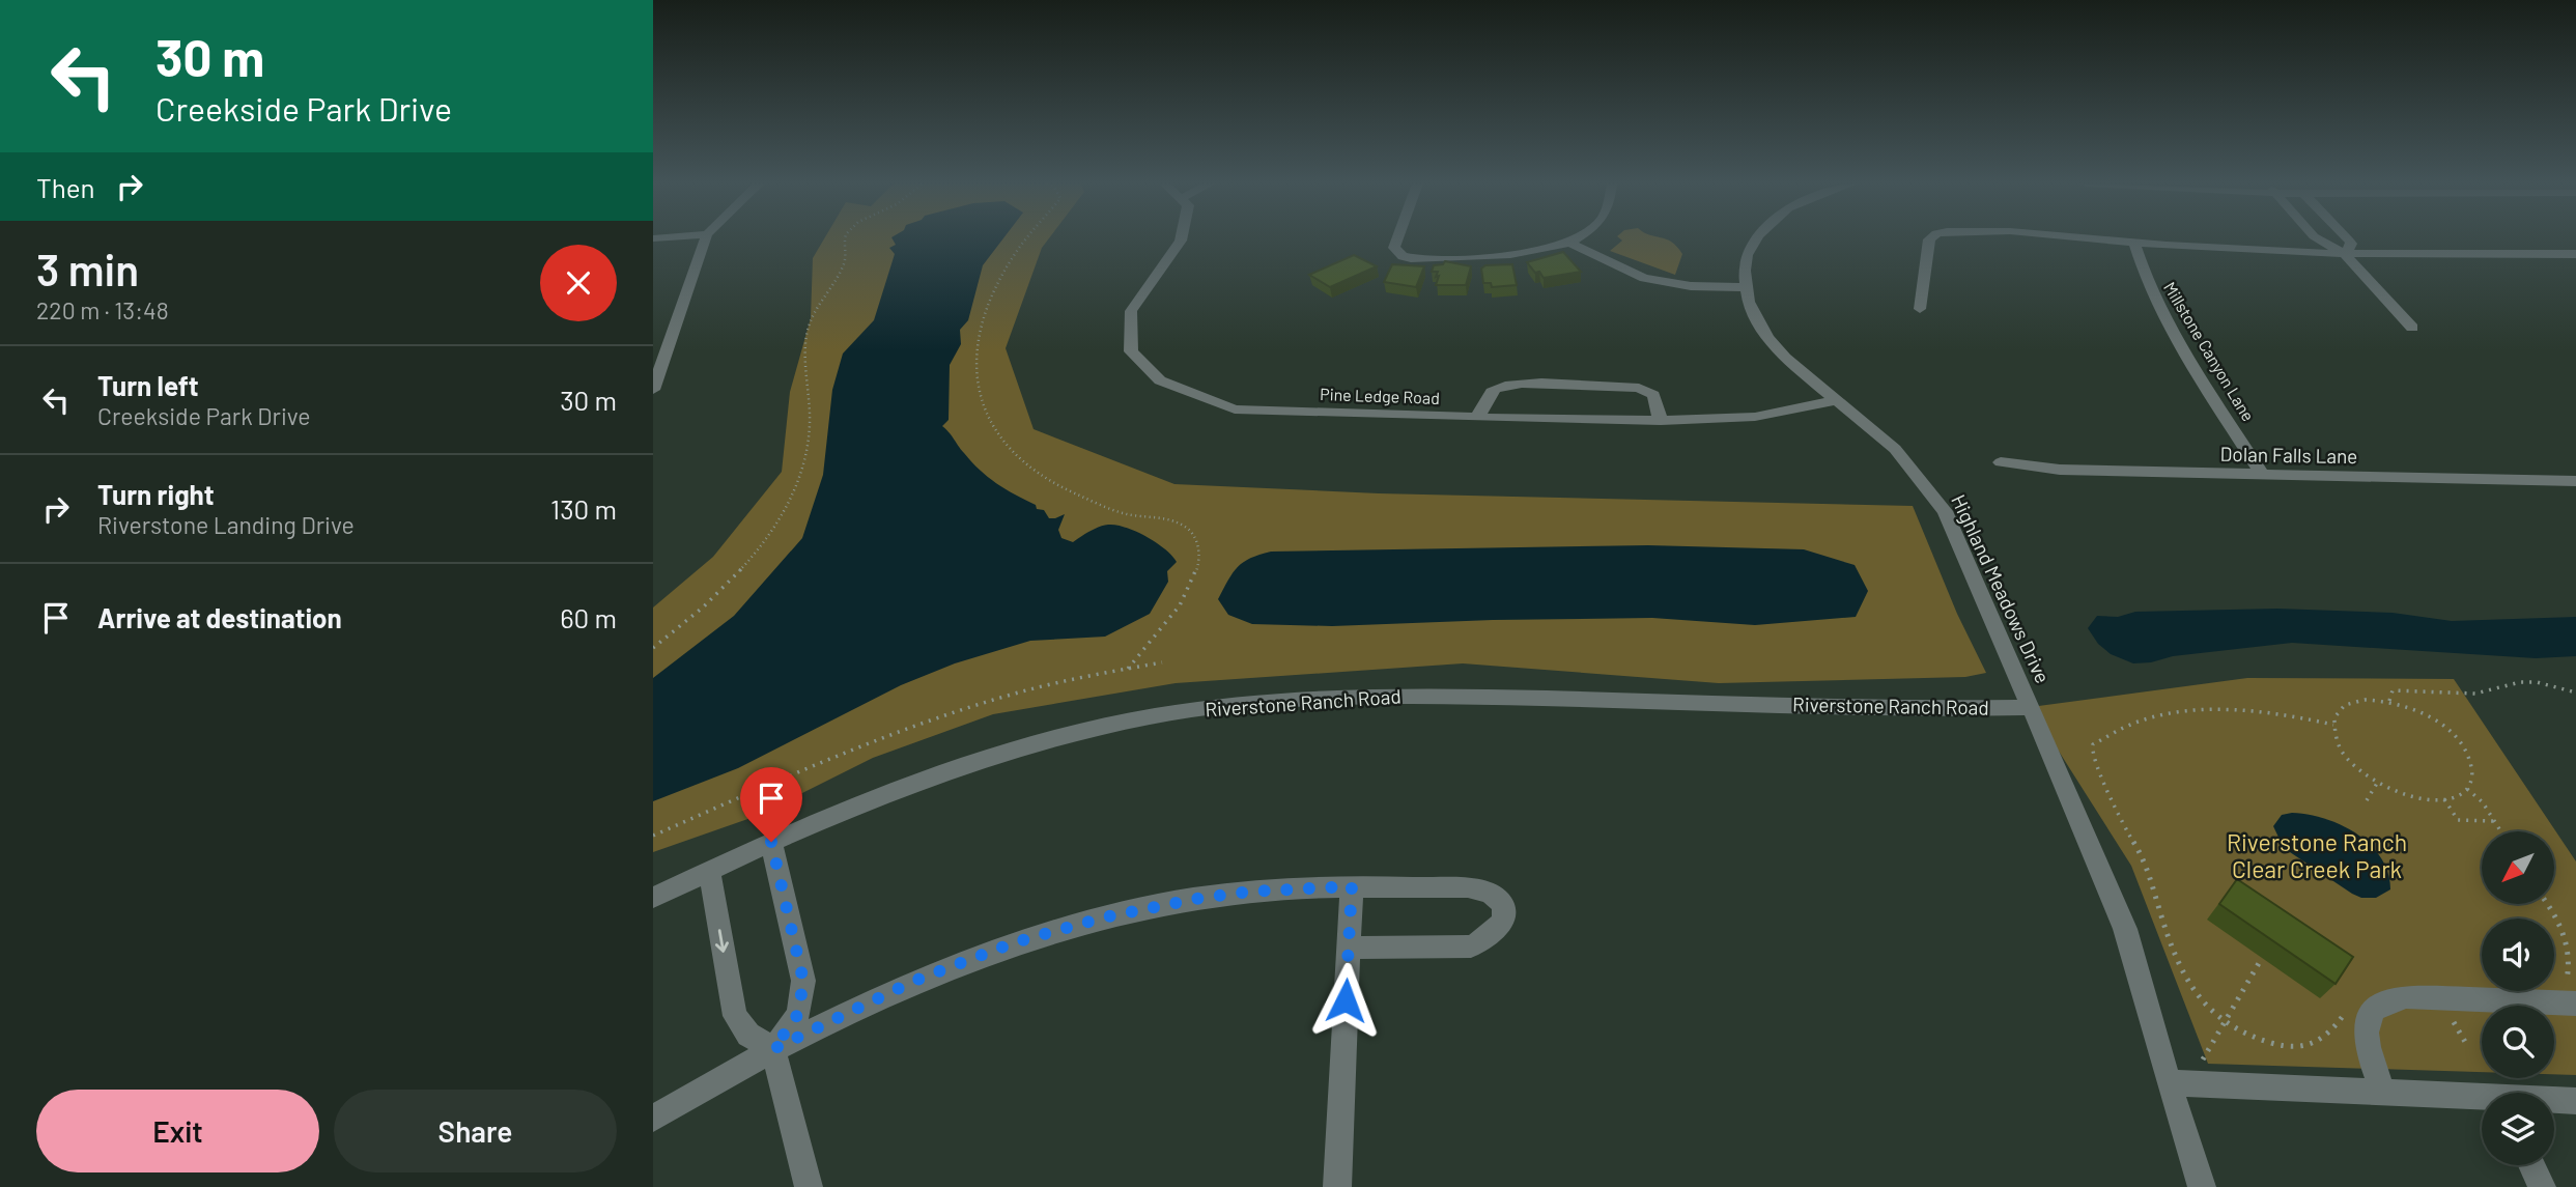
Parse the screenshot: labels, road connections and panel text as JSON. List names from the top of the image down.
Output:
{
  "streets": {
    "street": [
      "Millstone Canyon Lane",
      "Pine Ledge Road",
      "Dolan Falls Lane",
      "Highland Meadows Drive",
      "Riverstone Ranch Road"
    ]
  },
  "crossings": [
    ["Millstone Canyon Lane", "Dolan Falls Lane"],
    ["Pine Ledge Road", "Highland Meadows Drive"],
    ["Highland Meadows Drive", "Riverstone Ranch Road"]
  ],
  "parks": ["Riverstone Ranch Clear Creek Park"],
  "north": "bottom left",
  "page": {
    "turn": ["30 m", "Creekside Park Drive"],
    "then": "Then",
    "heading": ["3 min", "220 m · 13:48"],
    "list": [
      {
        "name": "Turn left",
        "note": "Creekside Park Drive",
        "value": "30 m"
      },
      {
        "name": "Turn right",
        "note": "Riverstone Landing Drive",
        "value": "130 m"
      },
      {
        "name": "Arrive at destination",
        "value": "60 m"
      }
    ],
    "buttons": ["Exit", "Share"]
  }
}
